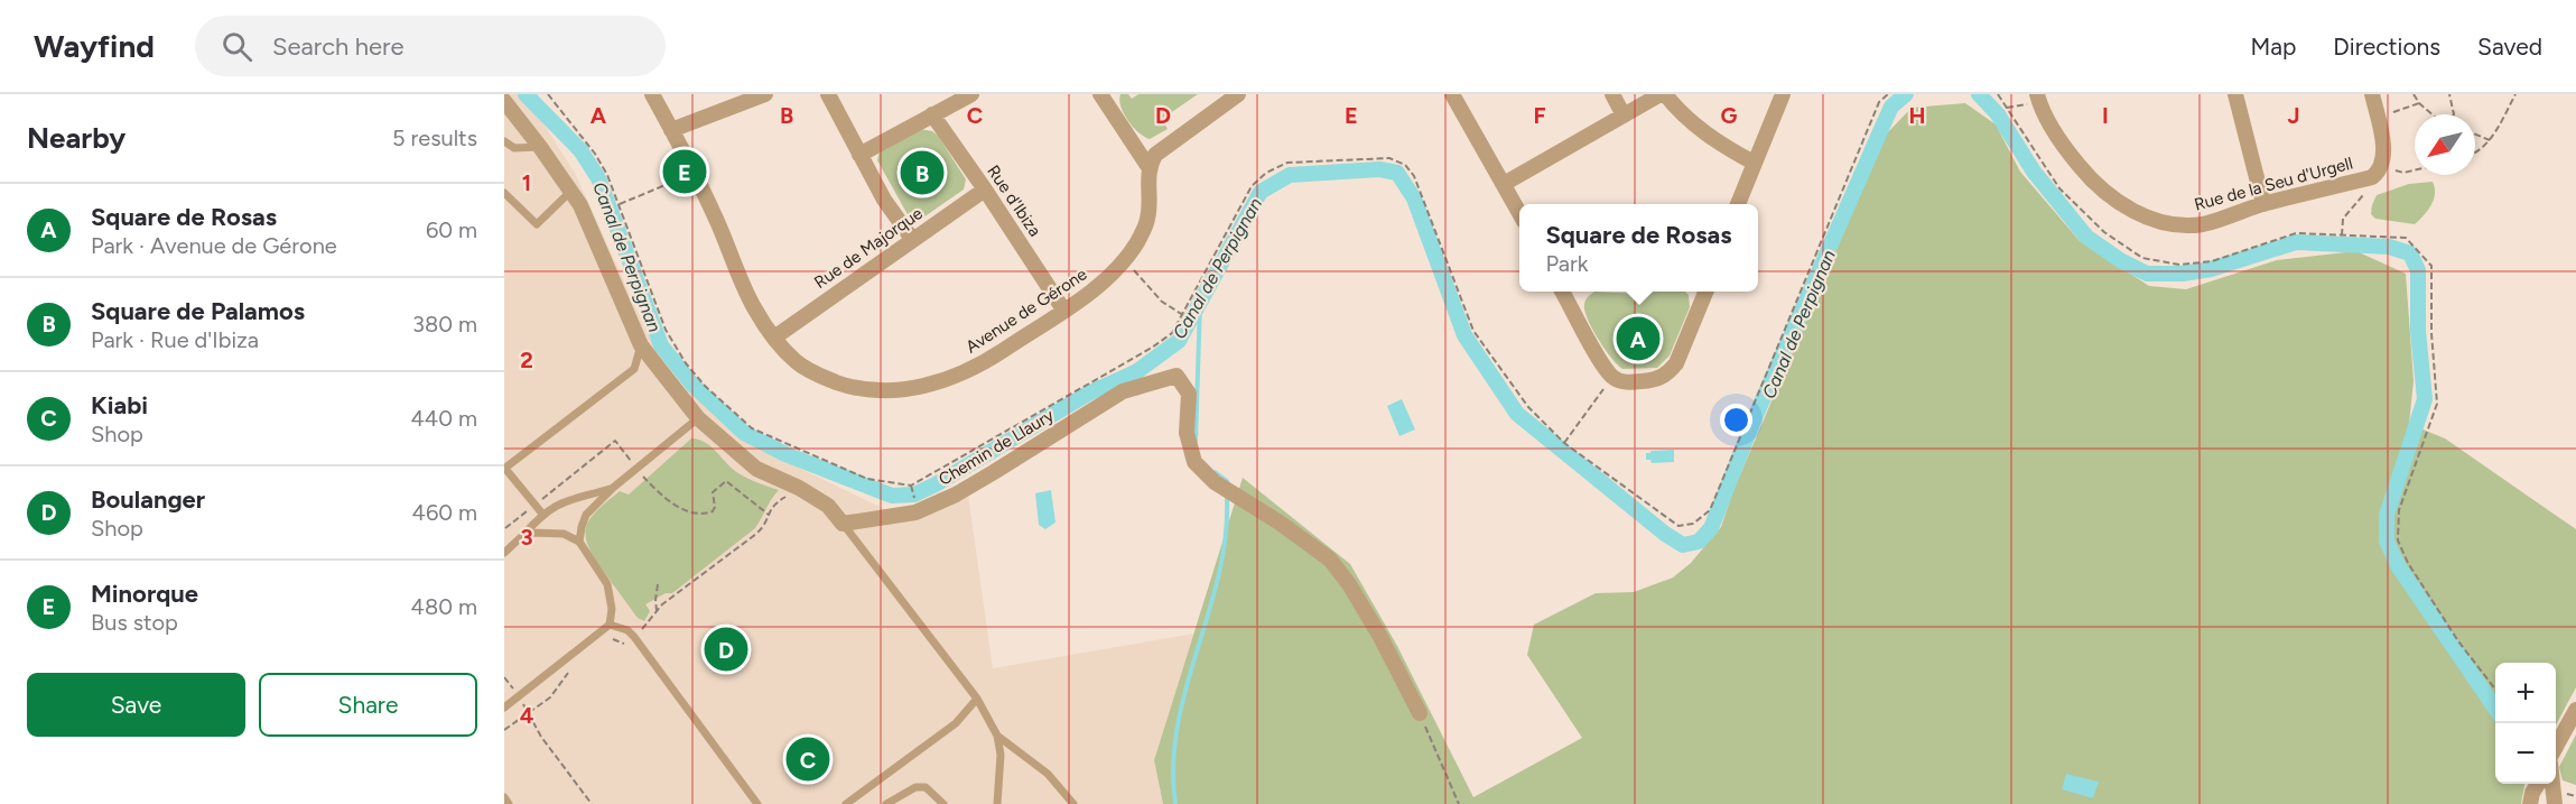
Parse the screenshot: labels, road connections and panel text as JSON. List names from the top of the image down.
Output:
{
  "streets": {
    "street": [
      "Rue de la Seu d'Urgell",
      "Rue d'Ibiza",
      "Rue de Majorque",
      "Avenue de Gérone",
      "Chemin de Llaury"
    ]
  },
  "crossings": [
    ["Rue d'Ibiza", "Rue de Majorque"],
    ["Rue d'Ibiza", "Avenue de Gérone"],
    ["Rue de Majorque", "Avenue de Gérone"]
  ],
  "water": ["Canal de Perpignan"],
  "north": "bottom left",
  "page": {
    "header": "Wayfind",
    "search": "Search here",
    "nav": ["Map", "Directions", "Saved"],
    "heading": ["Nearby", "5 results"],
    "pins": [
      "E",
      "B",
      "A",
      "D",
      "C"
    ],
    "list": [
      {
        "mark": "A",
        "name": "Square de Rosas",
        "note": "Park · Avenue de Gérone",
        "value": "60 m"
      },
      {
        "mark": "B",
        "name": "Square de Palamos",
        "note": "Park · Rue d'Ibiza",
        "value": "380 m"
      },
      {
        "mark": "C",
        "name": "Kiabi",
        "note": "Shop",
        "value": "440 m"
      },
      {
        "mark": "D",
        "name": "Boulanger",
        "note": "Shop",
        "value": "460 m"
      },
      {
        "mark": "E",
        "name": "Minorque",
        "note": "Bus stop",
        "value": "480 m"
      }
    ],
    "popup": ["Square de Rosas", "Park"],
    "buttons": ["Save", "Share"],
    "map_buttons": ["+", "−"]
  },
  "grid": {
    "columns": [
      "A",
      "B",
      "C",
      "D",
      "E",
      "F",
      "G",
      "H",
      "I",
      "J"
    ],
    "rows": [
      "1",
      "2",
      "3",
      "4"
    ]
  }
}
